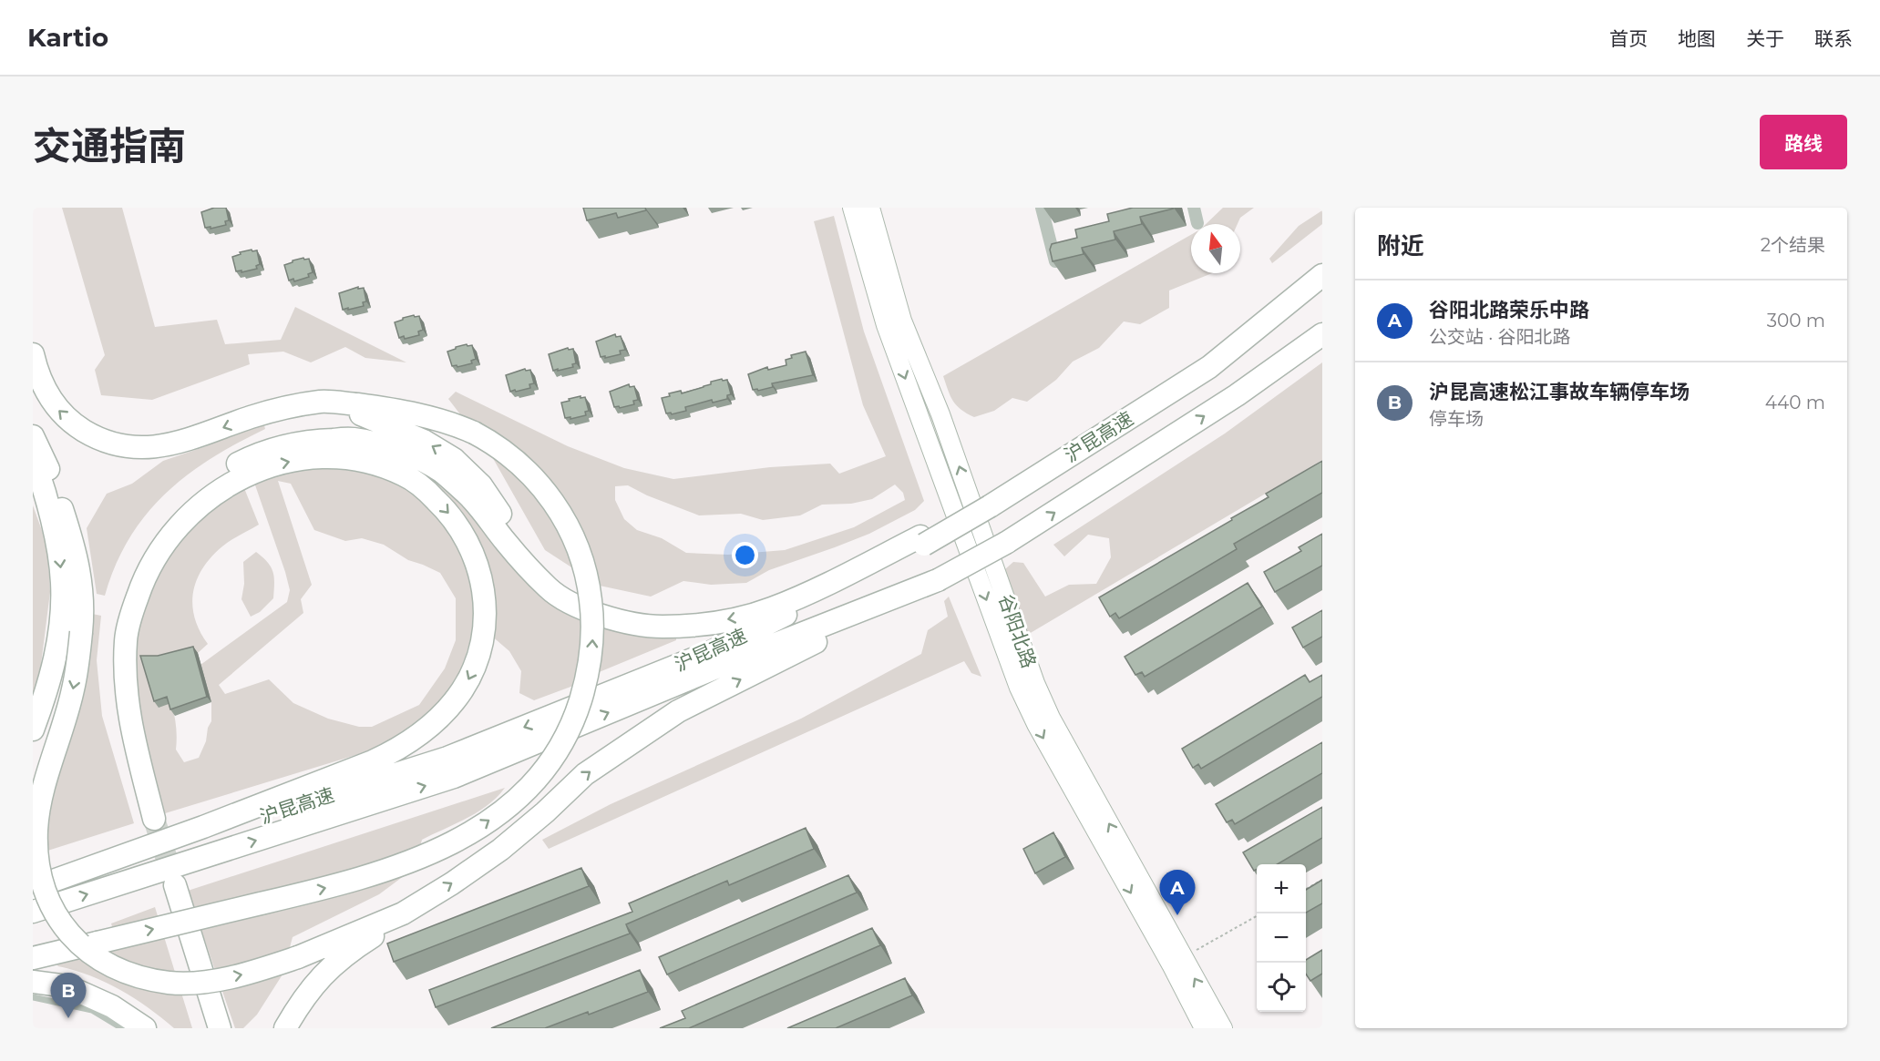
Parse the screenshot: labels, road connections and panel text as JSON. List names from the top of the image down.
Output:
{
  "streets": {
    "highway": ["沪昆高速"],
    "main road": ["谷阳北路"]
  },
  "north": "top",
  "page": {
    "header": "Kartio",
    "nav": [
      "首页",
      "地图",
      "关于",
      "联系"
    ],
    "title": "交通指南",
    "buttons": "路线",
    "heading": ["附近", "2个结果"],
    "list": [
      {
        "mark": "A",
        "name": "谷阳北路荣乐中路",
        "note": "公交站 · 谷阳北路",
        "value": "300 m"
      },
      {
        "mark": "B",
        "name": "沪昆高速松江事故车辆停车场",
        "note": "停车场",
        "value": "440 m"
      }
    ],
    "map_buttons": ["+", "−"],
    "pins": ["A", "B"]
  }
}
